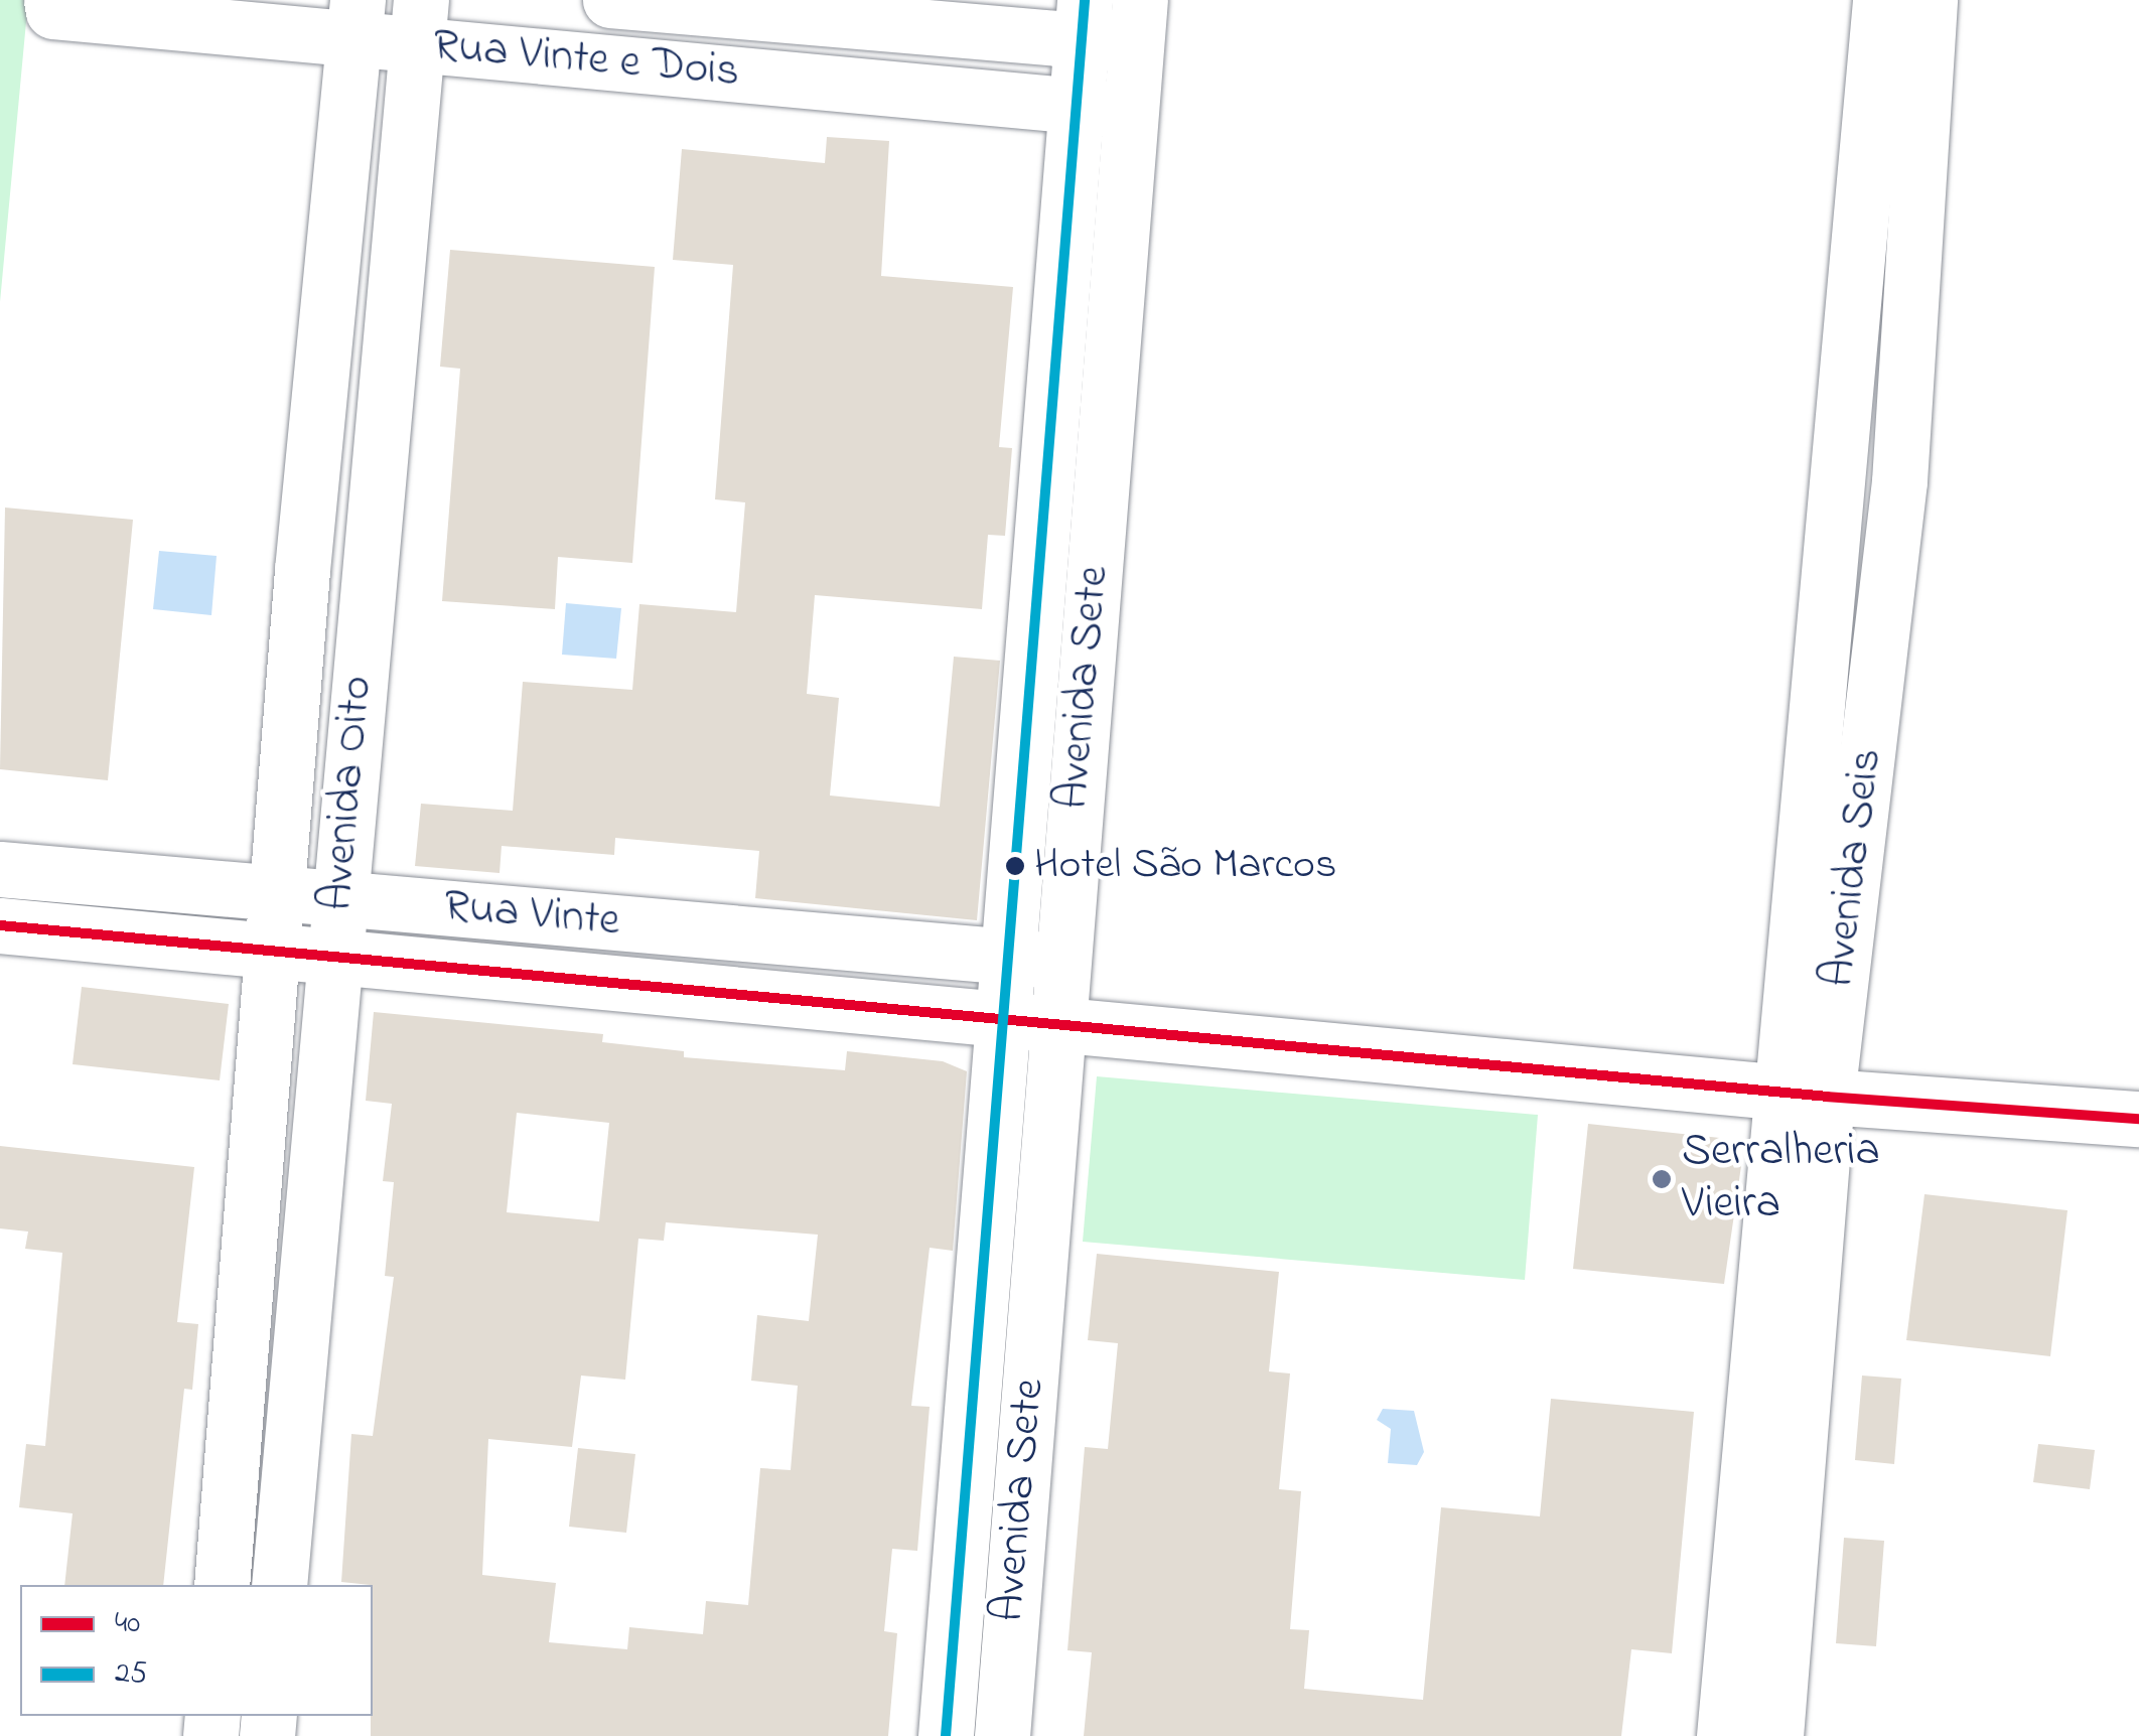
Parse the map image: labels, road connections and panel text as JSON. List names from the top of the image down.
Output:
{
  "streets": {
    "street": [
      "Rua Vinte e Dois",
      "Avenida Sete",
      "Avenida Oito",
      "Avenida Seis",
      "Rua Vinte"
    ]
  },
  "crossings": [
    ["Rua Vinte e Dois", "Avenida Sete"],
    ["Rua Vinte e Dois", "Avenida Oito"],
    ["Avenida Sete", "Rua Vinte"],
    ["Avenida Oito", "Rua Vinte"],
    ["Avenida Seis", "Rua Vinte"]
  ],
  "places": ["Hotel São Marcos", "Serralheria Vieira"],
  "lines": ["transit line 25", "transit line 40"],
  "legend": ["40", "25"]
}
